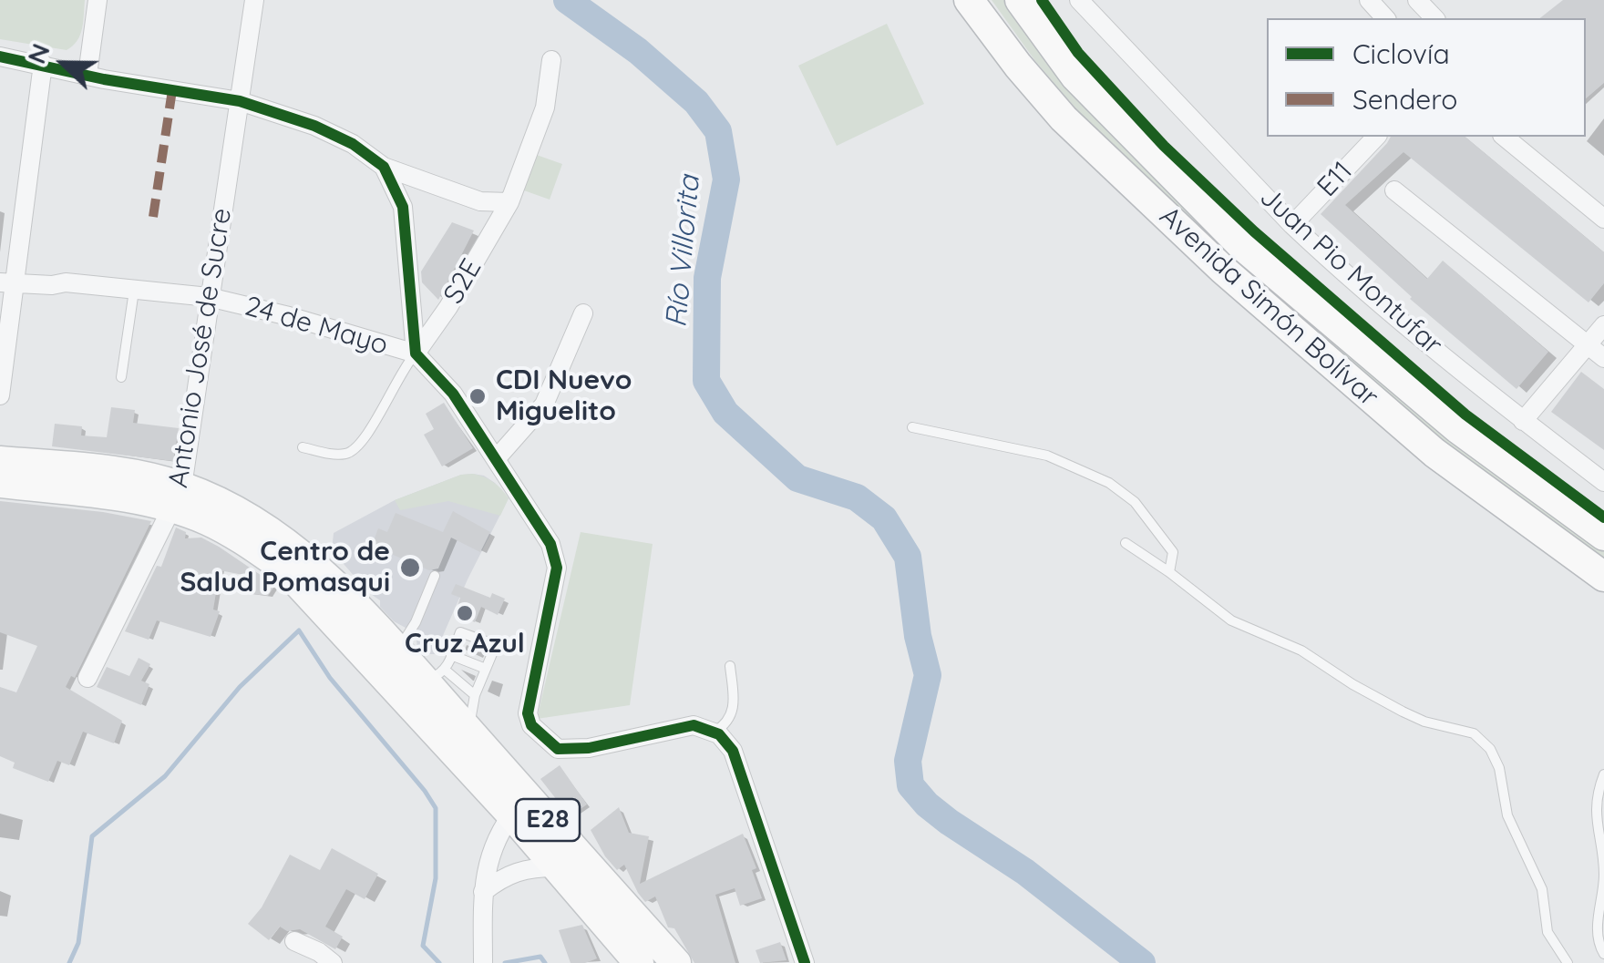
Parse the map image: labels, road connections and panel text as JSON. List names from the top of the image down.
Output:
{
  "streets": {
    "main road": ["Avenida Simón Bolívar", "E28"],
    "street": [
      "E11",
      "Juan Pio Montufar",
      "S2E",
      "24 de Mayo",
      "Antonio José de Sucre"
    ]
  },
  "crossings": [
    ["E11", "Juan Pio Montufar"],
    ["S2E", "24 de Mayo"],
    ["24 de Mayo", "Antonio José de Sucre"],
    ["Antonio José de Sucre", "E28"]
  ],
  "water": ["Río Villorita"],
  "places": ["CDI Nuevo Miguelito", "Centro de Salud Pomasqui", "Cruz Azul"],
  "legend": ["Ciclovía", "Sendero"],
  "north": "left"
}
